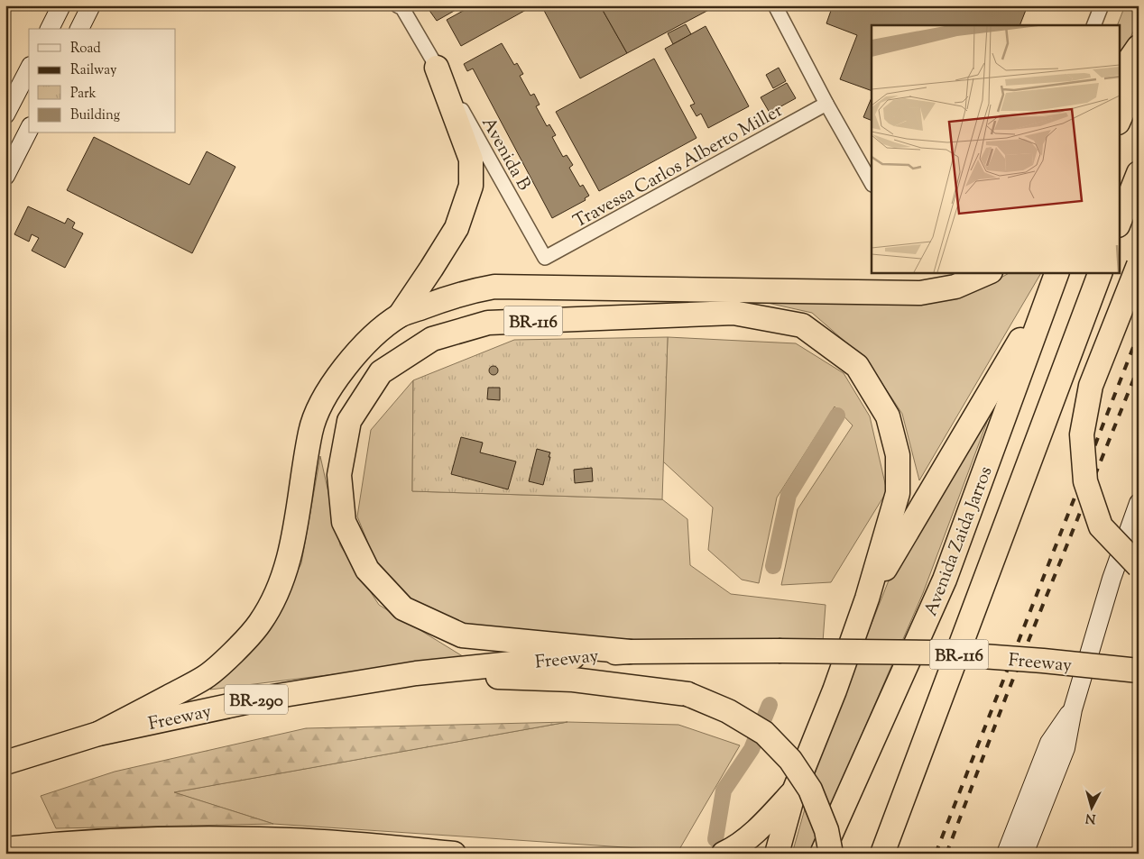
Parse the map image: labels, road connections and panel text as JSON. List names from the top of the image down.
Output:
{
  "streets": {
    "highway": [
      "BR-116",
      "Avenida Zaida Jarros",
      "Freeway",
      "BR-290"
    ],
    "street": ["Avenida B", "Travessa Carlos Alberto Miller"]
  },
  "crossings": [
    ["Avenida B", "Travessa Carlos Alberto Miller"],
    ["BR-116", "Freeway"]
  ],
  "legend": [
    "Road",
    "Railway",
    "Park",
    "Building"
  ],
  "north": "bottom"
}
